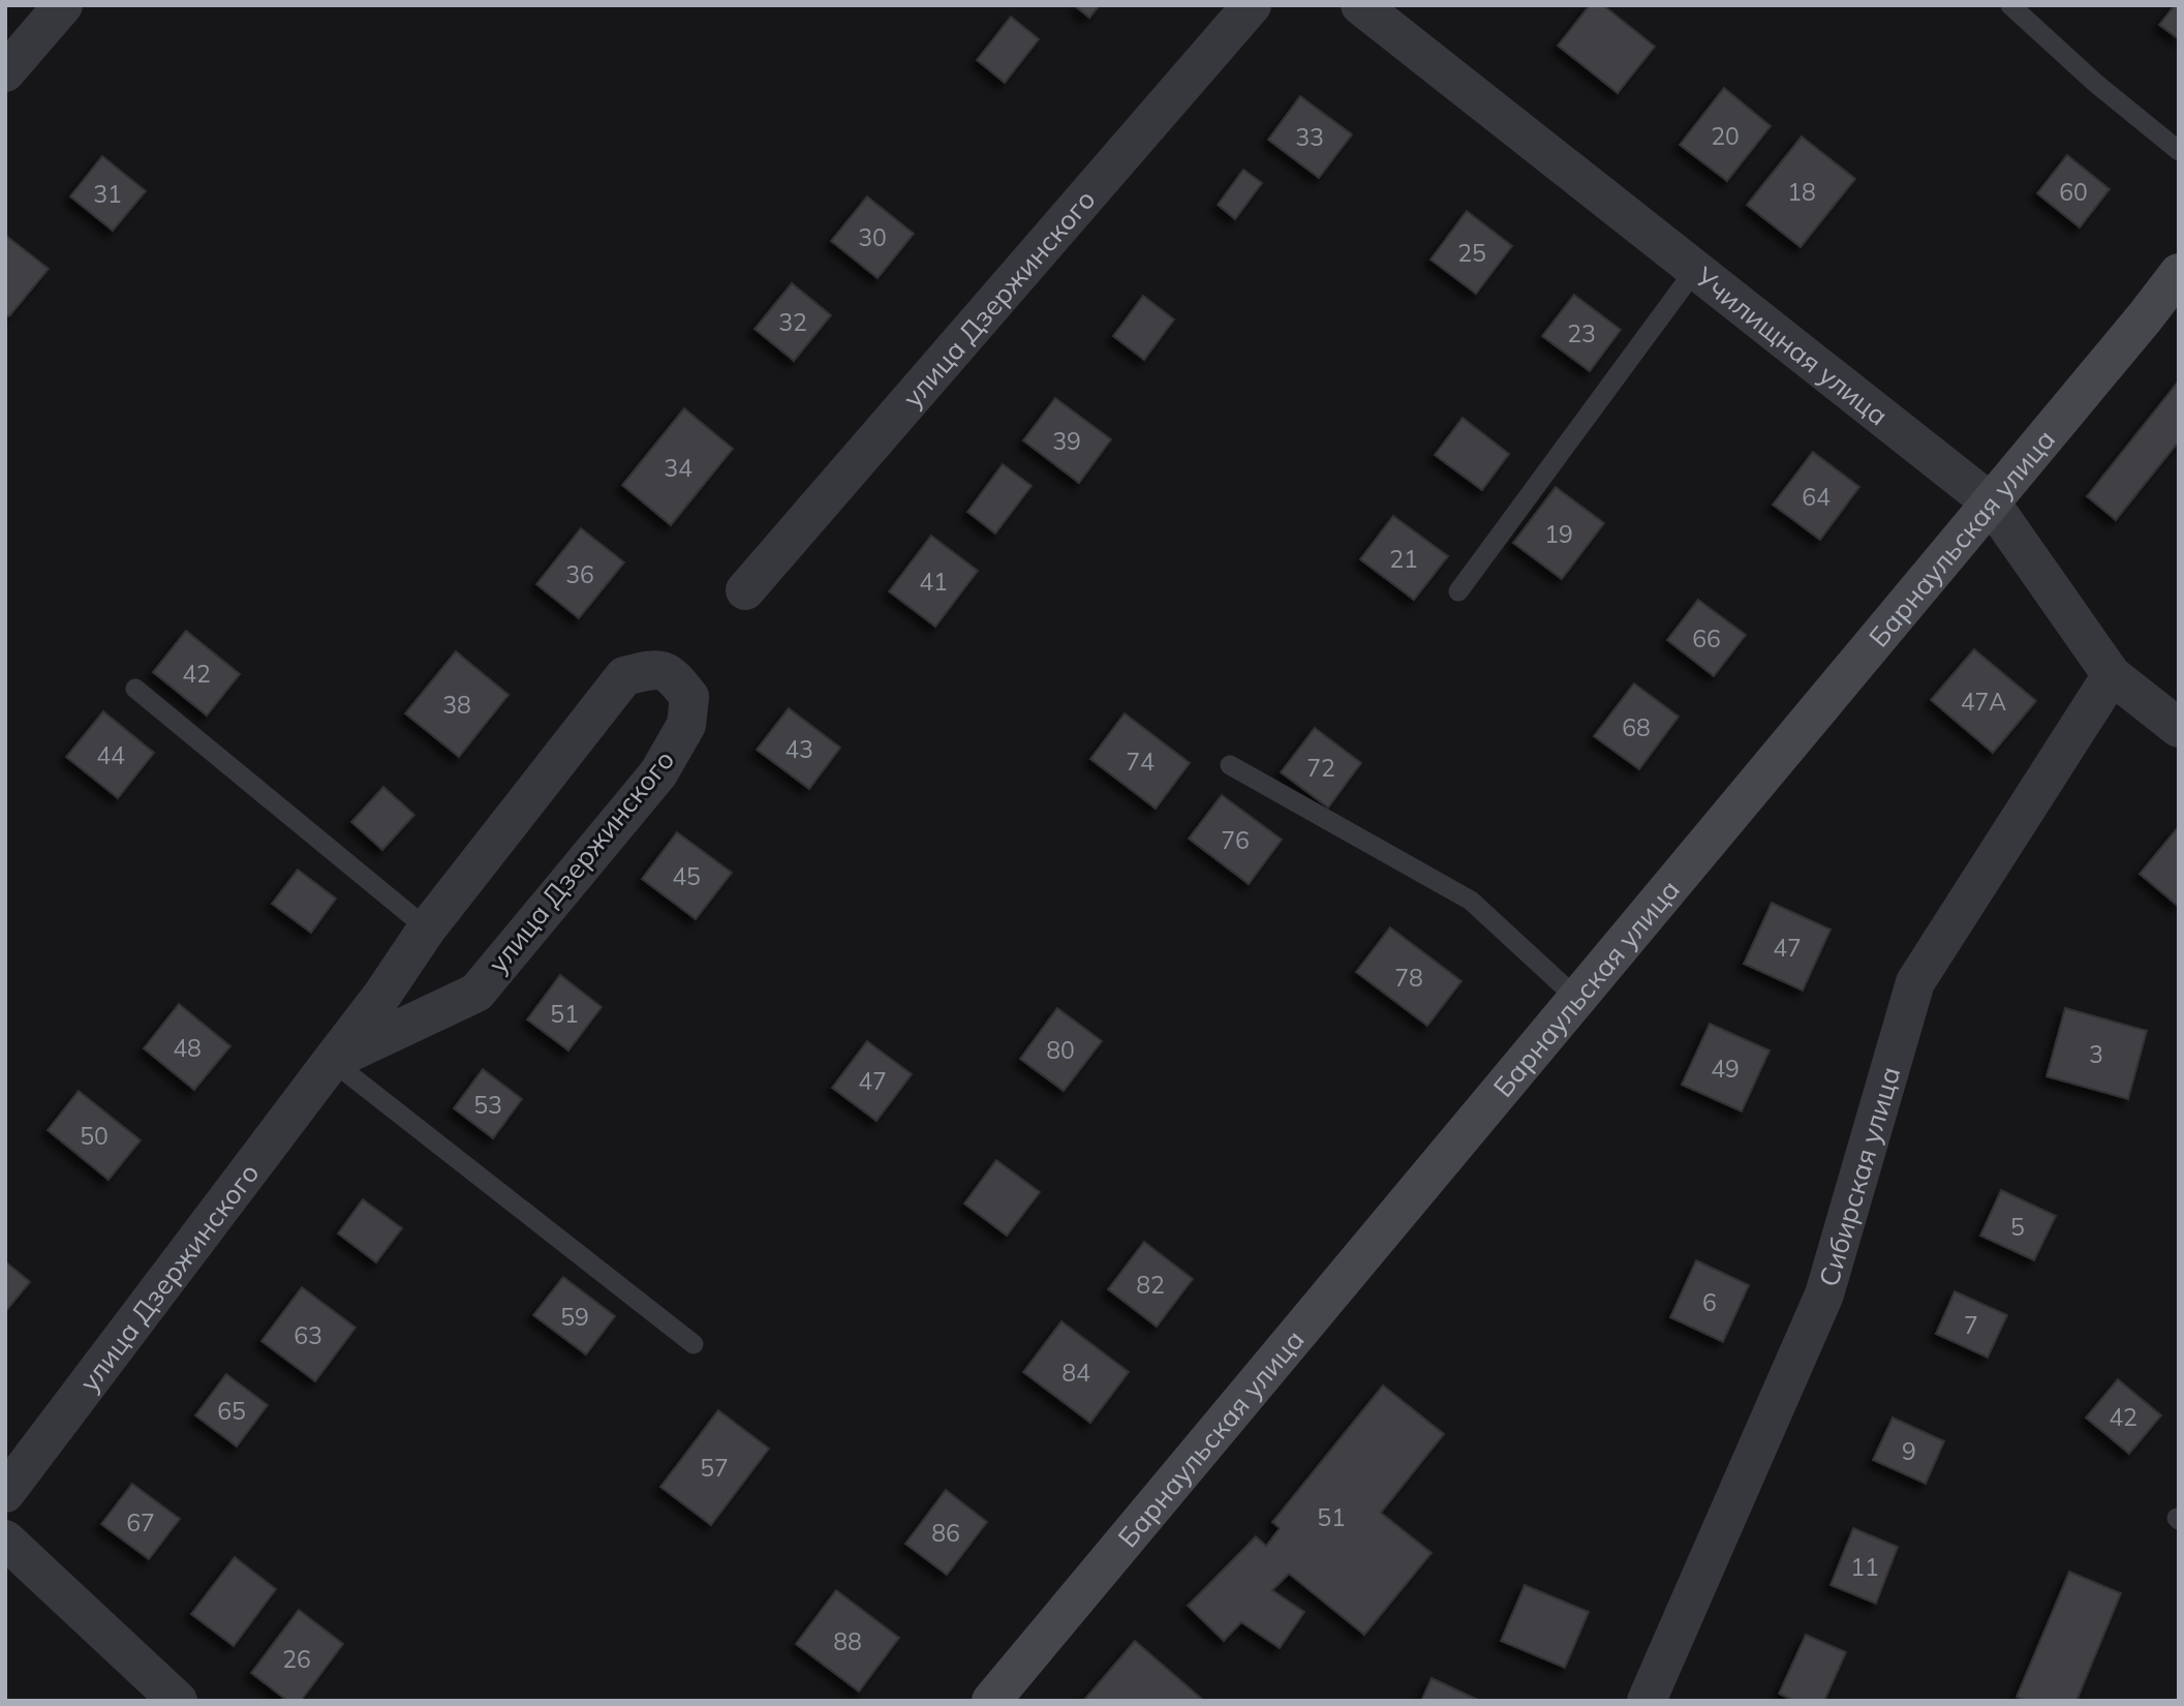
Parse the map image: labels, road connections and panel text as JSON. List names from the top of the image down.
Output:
{
  "streets": {
    "street": [
      "улица Дзержинского",
      "Училищная улица",
      "Барнаульская улица",
      "Сибирская улица"
    ]
  },
  "crossings": [
    ["Училищная улица", "Барнаульская улица"],
    ["Училищная улица", "Сибирская улица"]
  ],
  "house_numbers": [
    "20",
    "33",
    "18",
    "60",
    "31",
    "30",
    "25",
    "32",
    "23",
    "39",
    "34",
    "64",
    "19",
    "21",
    "36",
    "41",
    "66",
    "42",
    "47А",
    "38",
    "68",
    "43",
    "44",
    "74",
    "72",
    "76",
    "45",
    "47",
    "78",
    "51",
    "48",
    "80",
    "3",
    "49",
    "47",
    "53",
    "50",
    "5",
    "82",
    "6",
    "59",
    "7",
    "63",
    "84",
    "65",
    "42",
    "9",
    "57",
    "51",
    "67",
    "86",
    "11",
    "88",
    "26"
  ]
}
